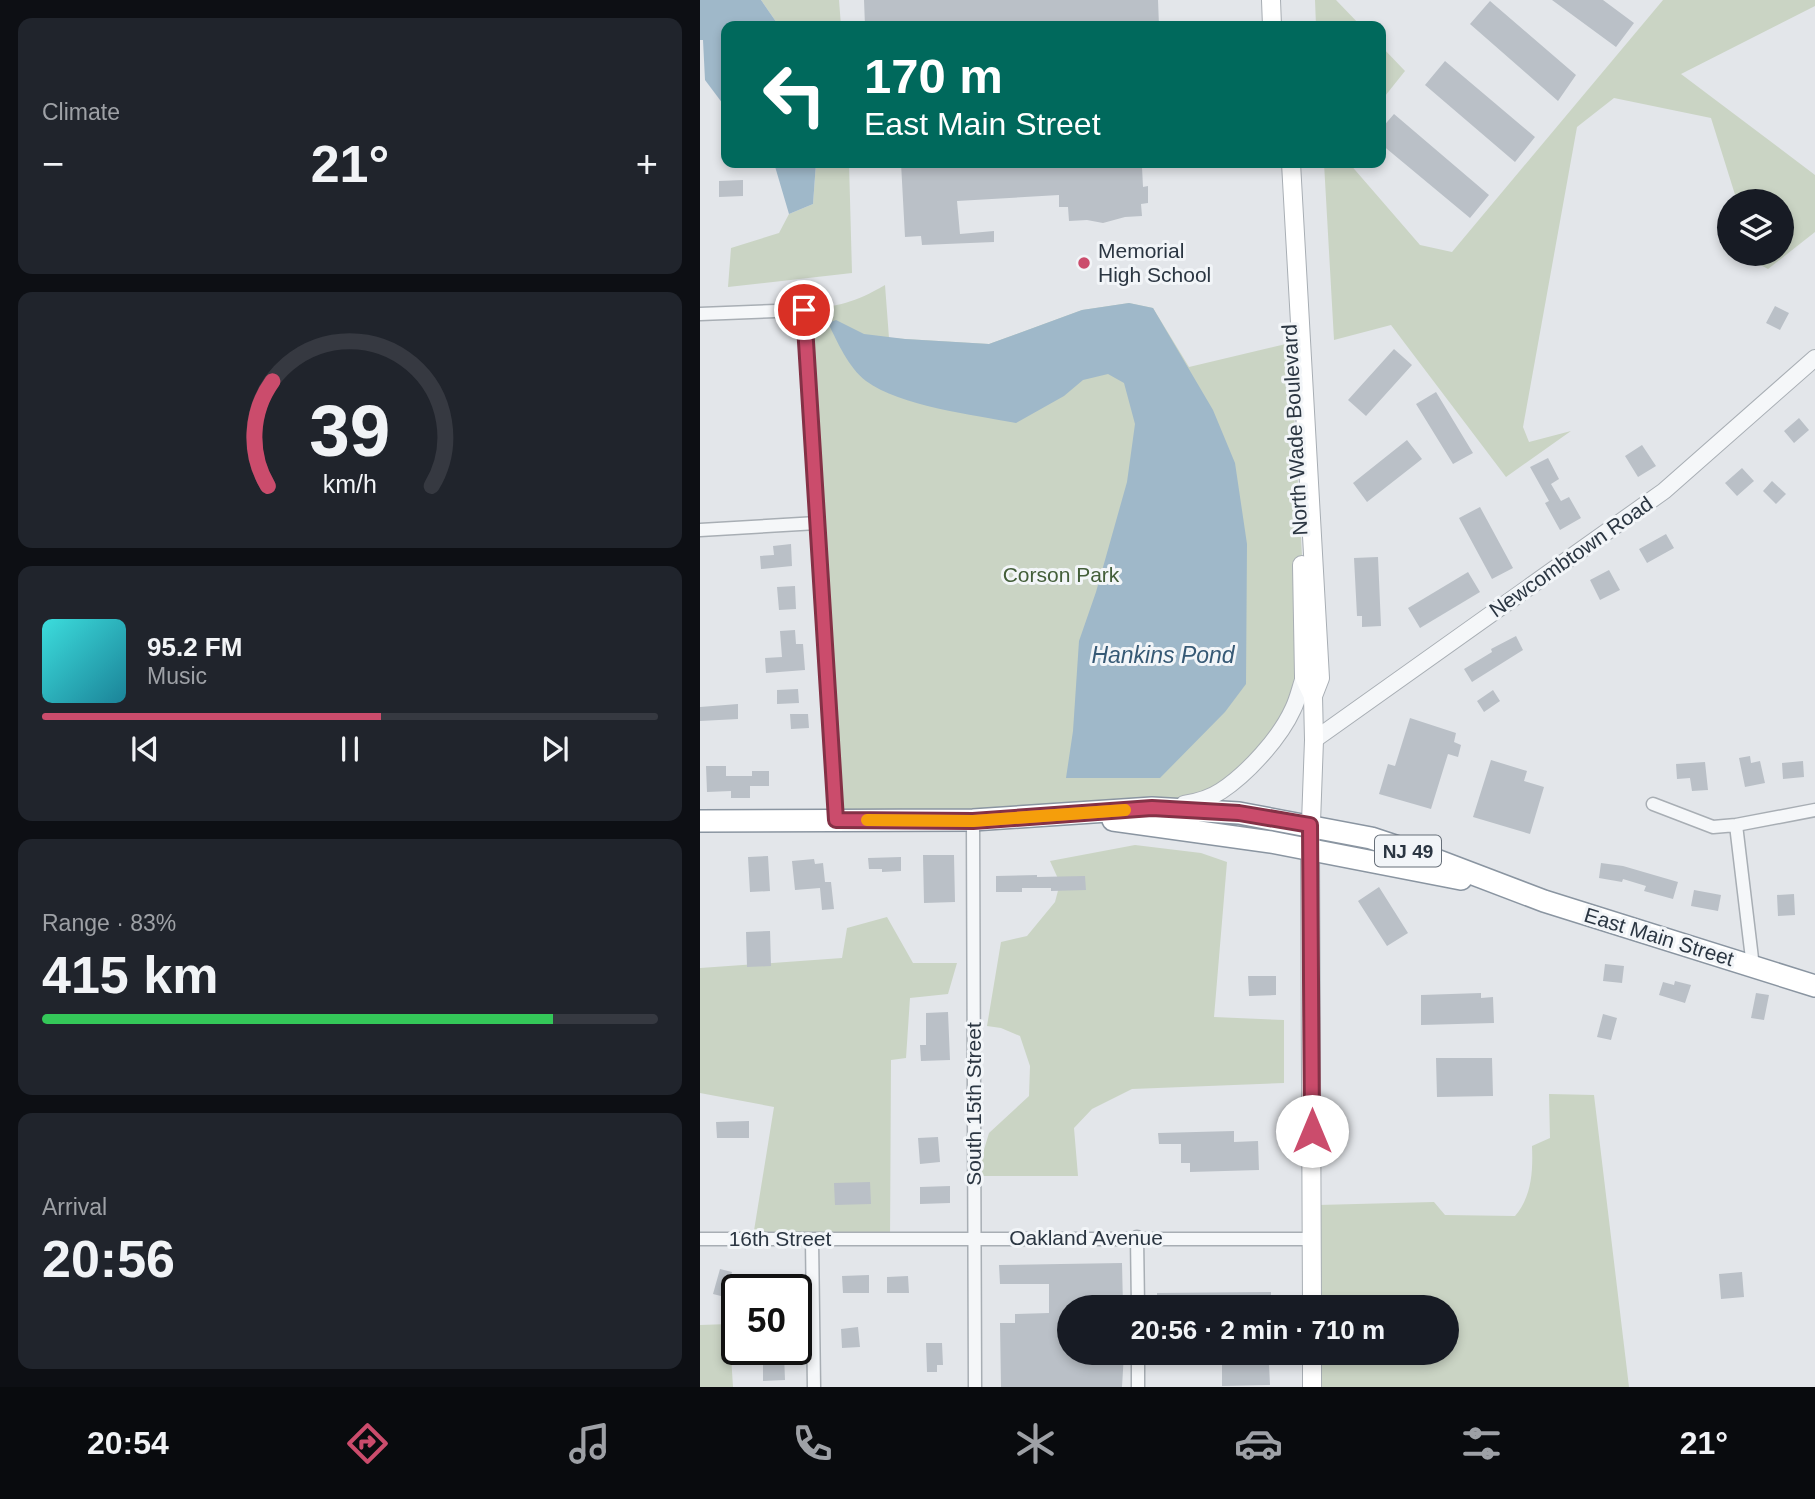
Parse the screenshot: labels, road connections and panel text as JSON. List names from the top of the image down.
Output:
{
  "streets": {
    "highway": ["NJ 49", "East Main Street"],
    "main road": ["North Wade Boulevard"],
    "street": [
      "Newcombtown Road",
      "South 15th Street",
      "Oakland Avenue",
      "16th Street"
    ]
  },
  "crossings": [
    ["North Wade Boulevard", "Newcombtown Road"],
    ["North Wade Boulevard", "East Main Street"],
    ["North Wade Boulevard", "Oakland Avenue"],
    ["East Main Street", "South 15th Street"],
    ["South 15th Street", "Oakland Avenue"],
    ["Oakland Avenue", "16th Street"]
  ],
  "water": ["Hankins Pond"],
  "parks": ["Corson Park"],
  "places": ["Memorial High School"],
  "page": {
    "tile": [
      "Climate",
      ["Range · 83%", "415 km"],
      ["Arrival", "20:56"]
    ],
    "turn": ["170 m", "East Main Street"],
    "heat": ["−", "21°", "+"],
    "song": ["95.2 FM", "Music"],
    "limit": "50",
    "trip": "20:56 · 2 min · 710 m",
    "tabs": ["20:54", "21°"],
    "gauge": ["39", "km/h"]
  }
}
